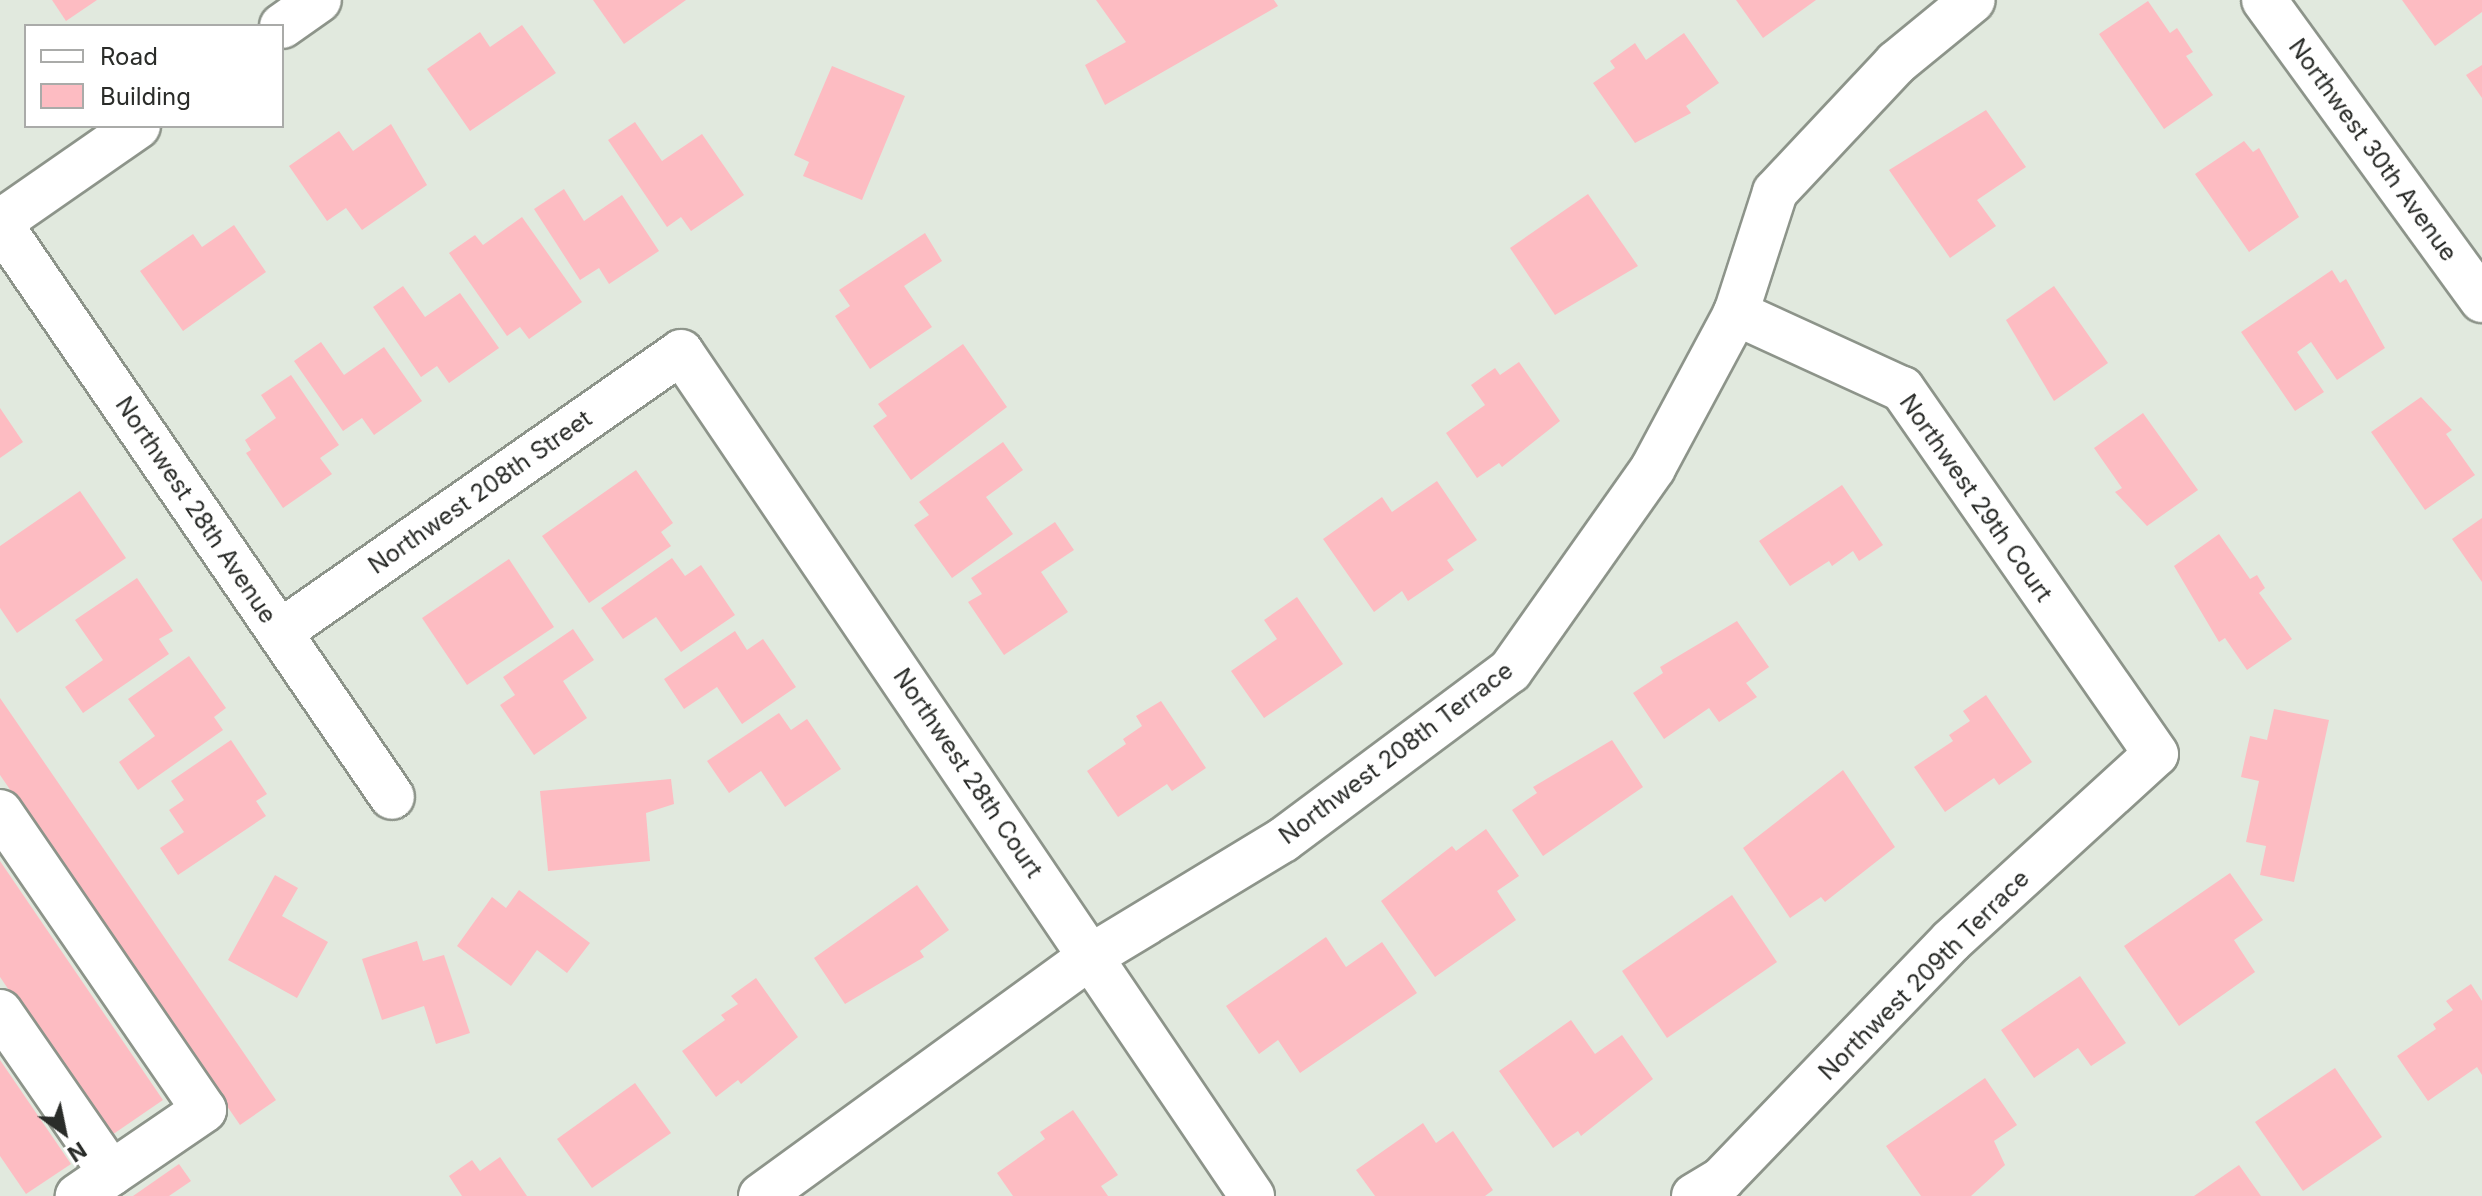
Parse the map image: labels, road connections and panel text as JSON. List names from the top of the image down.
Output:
{
  "streets": {
    "street": [
      "Northwest 30th Avenue",
      "Northwest 208th Street",
      "Northwest 29th Court",
      "Northwest 28th Avenue",
      "Northwest 208th Terrace",
      "Northwest 28th Court",
      "Northwest 209th Terrace"
    ]
  },
  "crossings": [
    ["Northwest 208th Street", "Northwest 28th Avenue"],
    ["Northwest 208th Street", "Northwest 28th Court"],
    ["Northwest 29th Court", "Northwest 208th Terrace"],
    ["Northwest 29th Court", "Northwest 209th Terrace"],
    ["Northwest 208th Terrace", "Northwest 28th Court"]
  ],
  "legend": ["Road", "Building"],
  "north": "bottom right"
}
